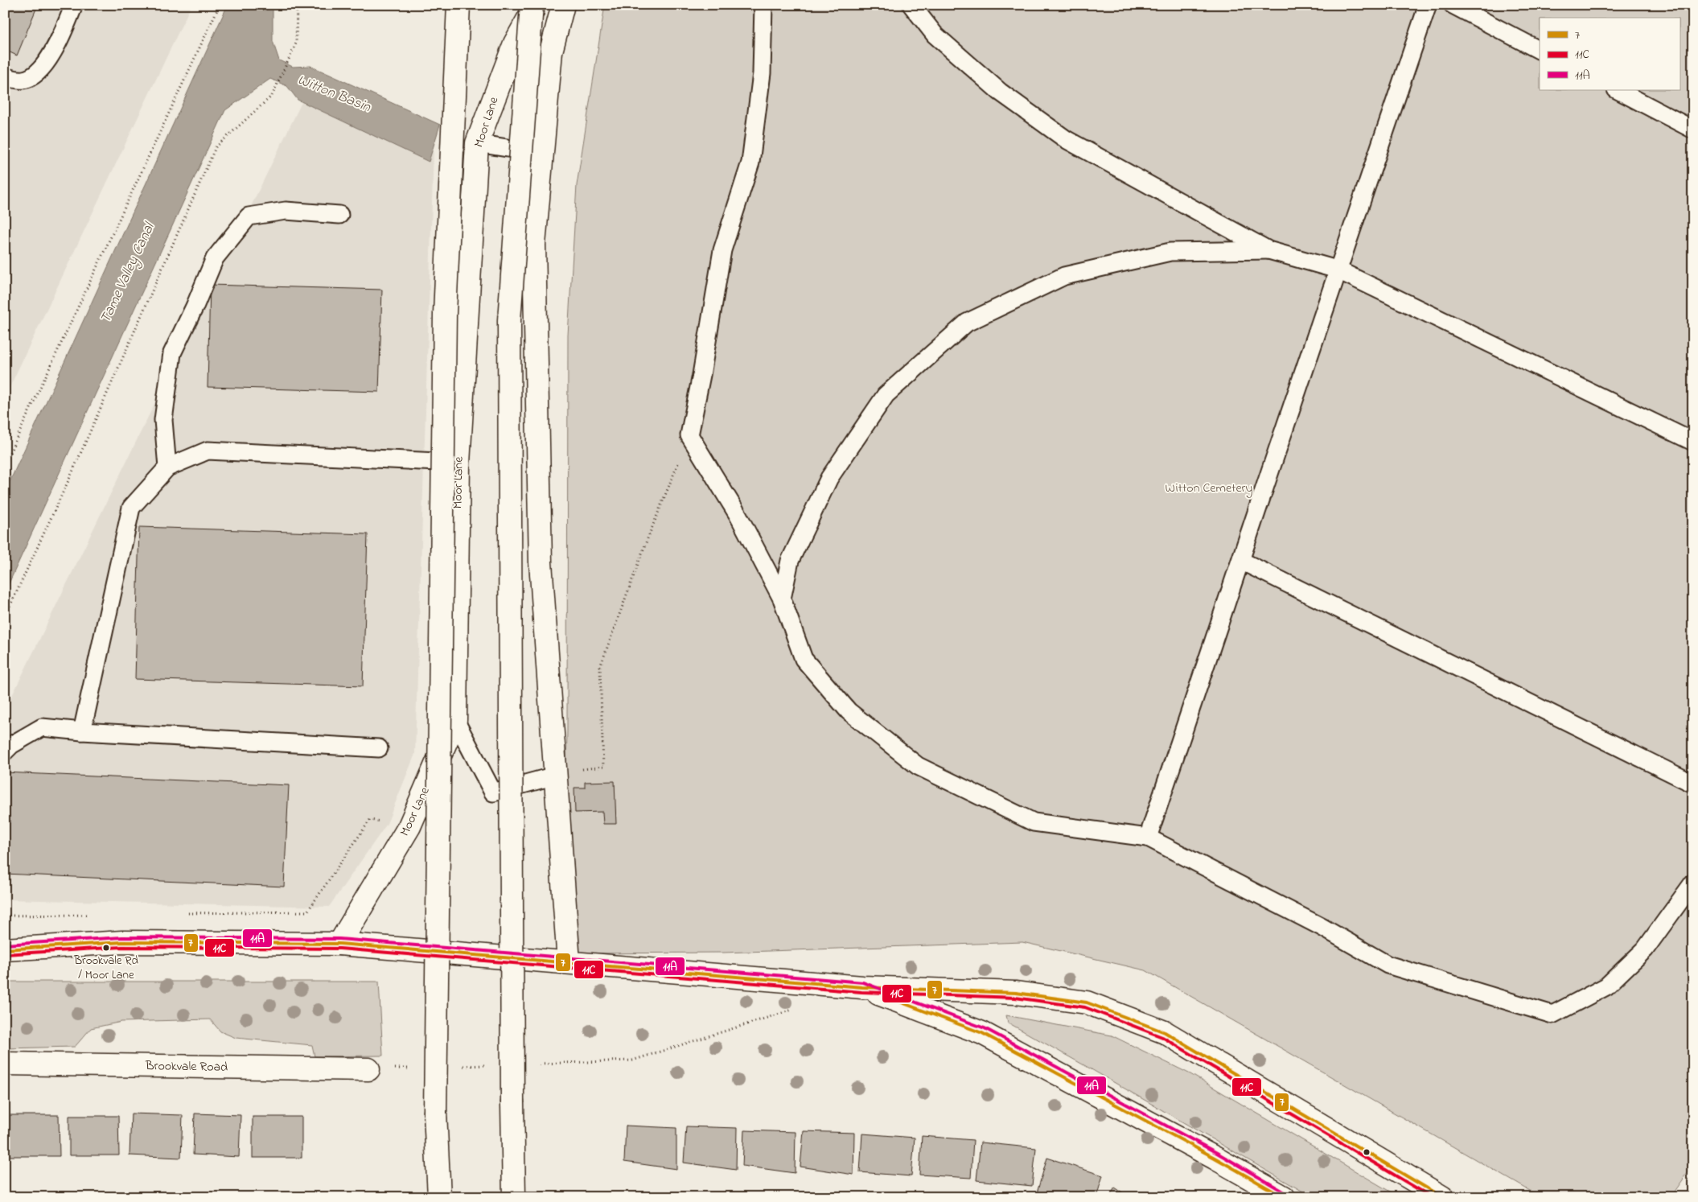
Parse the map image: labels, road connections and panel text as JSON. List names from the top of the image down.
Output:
{
  "streets": {
    "main road": ["Moor Lane", "Brookvale Road"]
  },
  "water": ["Witton Basin", "Tame Valley Canal"],
  "parks": ["Witton Cemetery"],
  "places": ["Brookvale Rd / Moor Lane"],
  "lines": ["transit line 11A", "transit line 7", "transit line 11C"],
  "legend": ["7", "11C", "11A"]
}
